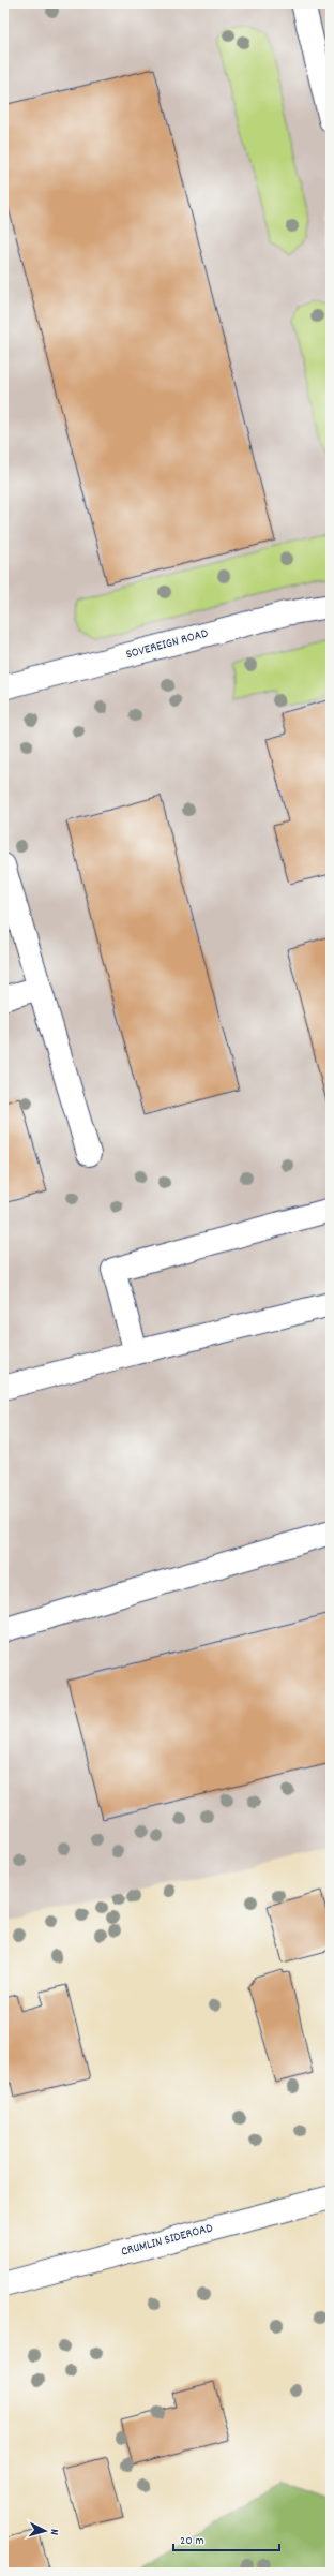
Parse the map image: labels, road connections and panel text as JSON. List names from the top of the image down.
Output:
{
  "streets": {
    "street": ["SOVEREIGN ROAD", "CRUMLIN SIDEROAD"]
  },
  "scale_bar": "20 m",
  "north": "right"
}
